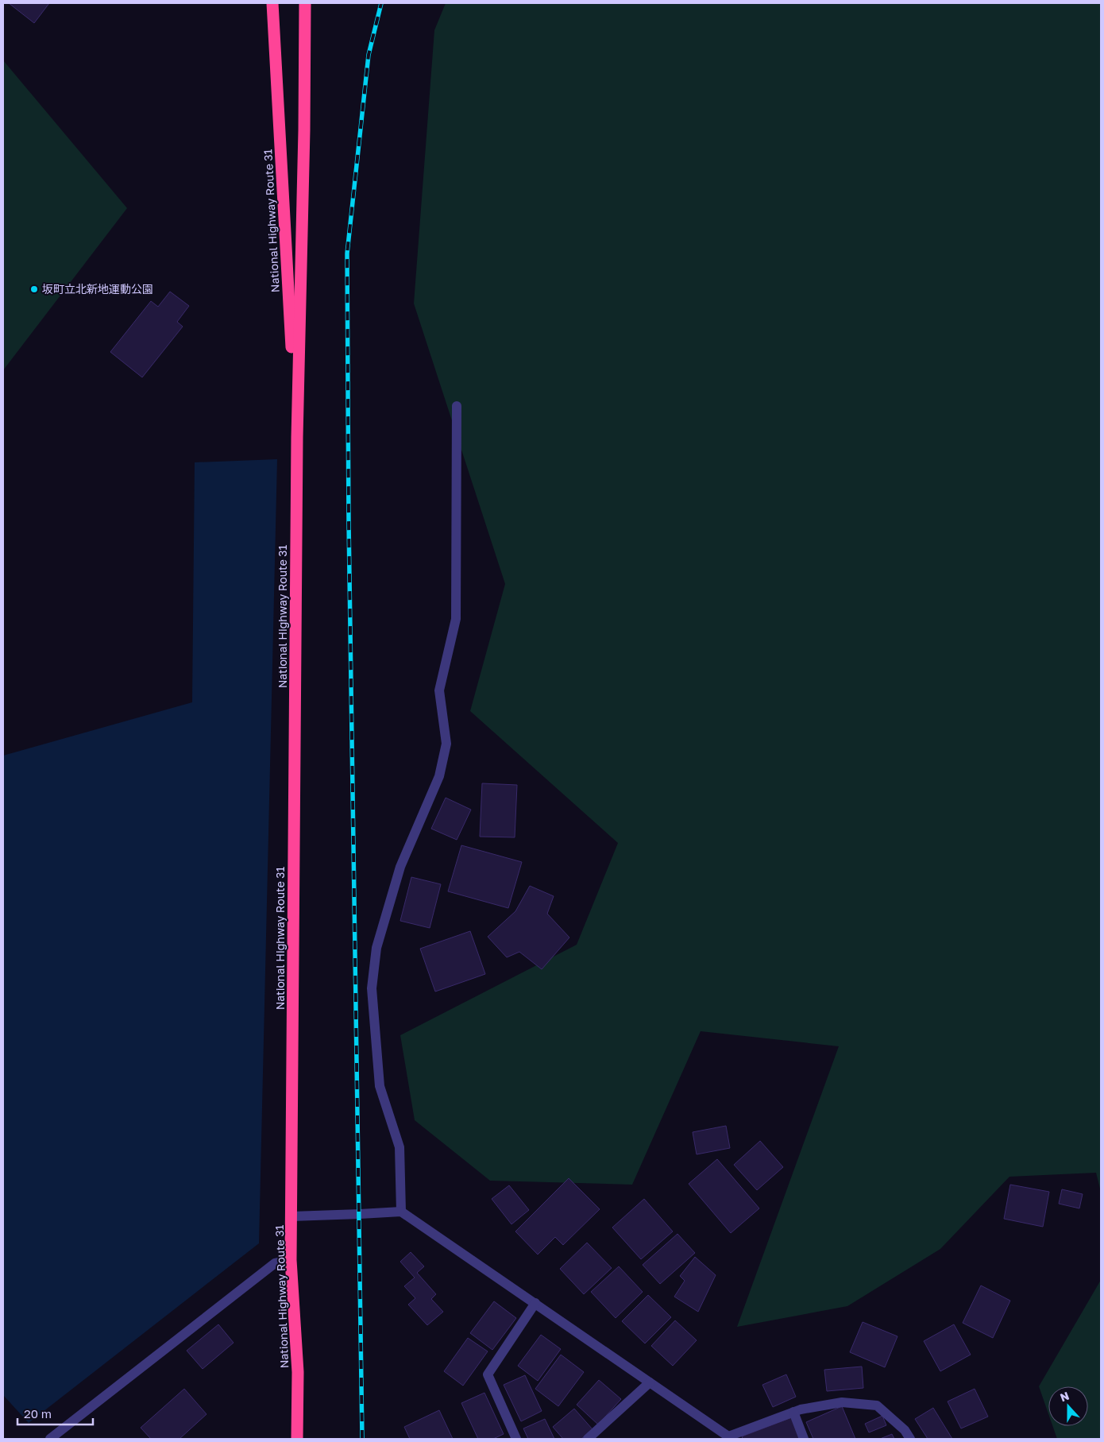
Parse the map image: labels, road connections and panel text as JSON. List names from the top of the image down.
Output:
{
  "streets": {
    "highway": ["National Highway Route 31"]
  },
  "places": ["坂町立北新地運動公園"],
  "scale_bar": "20 m",
  "north": "top"
}
